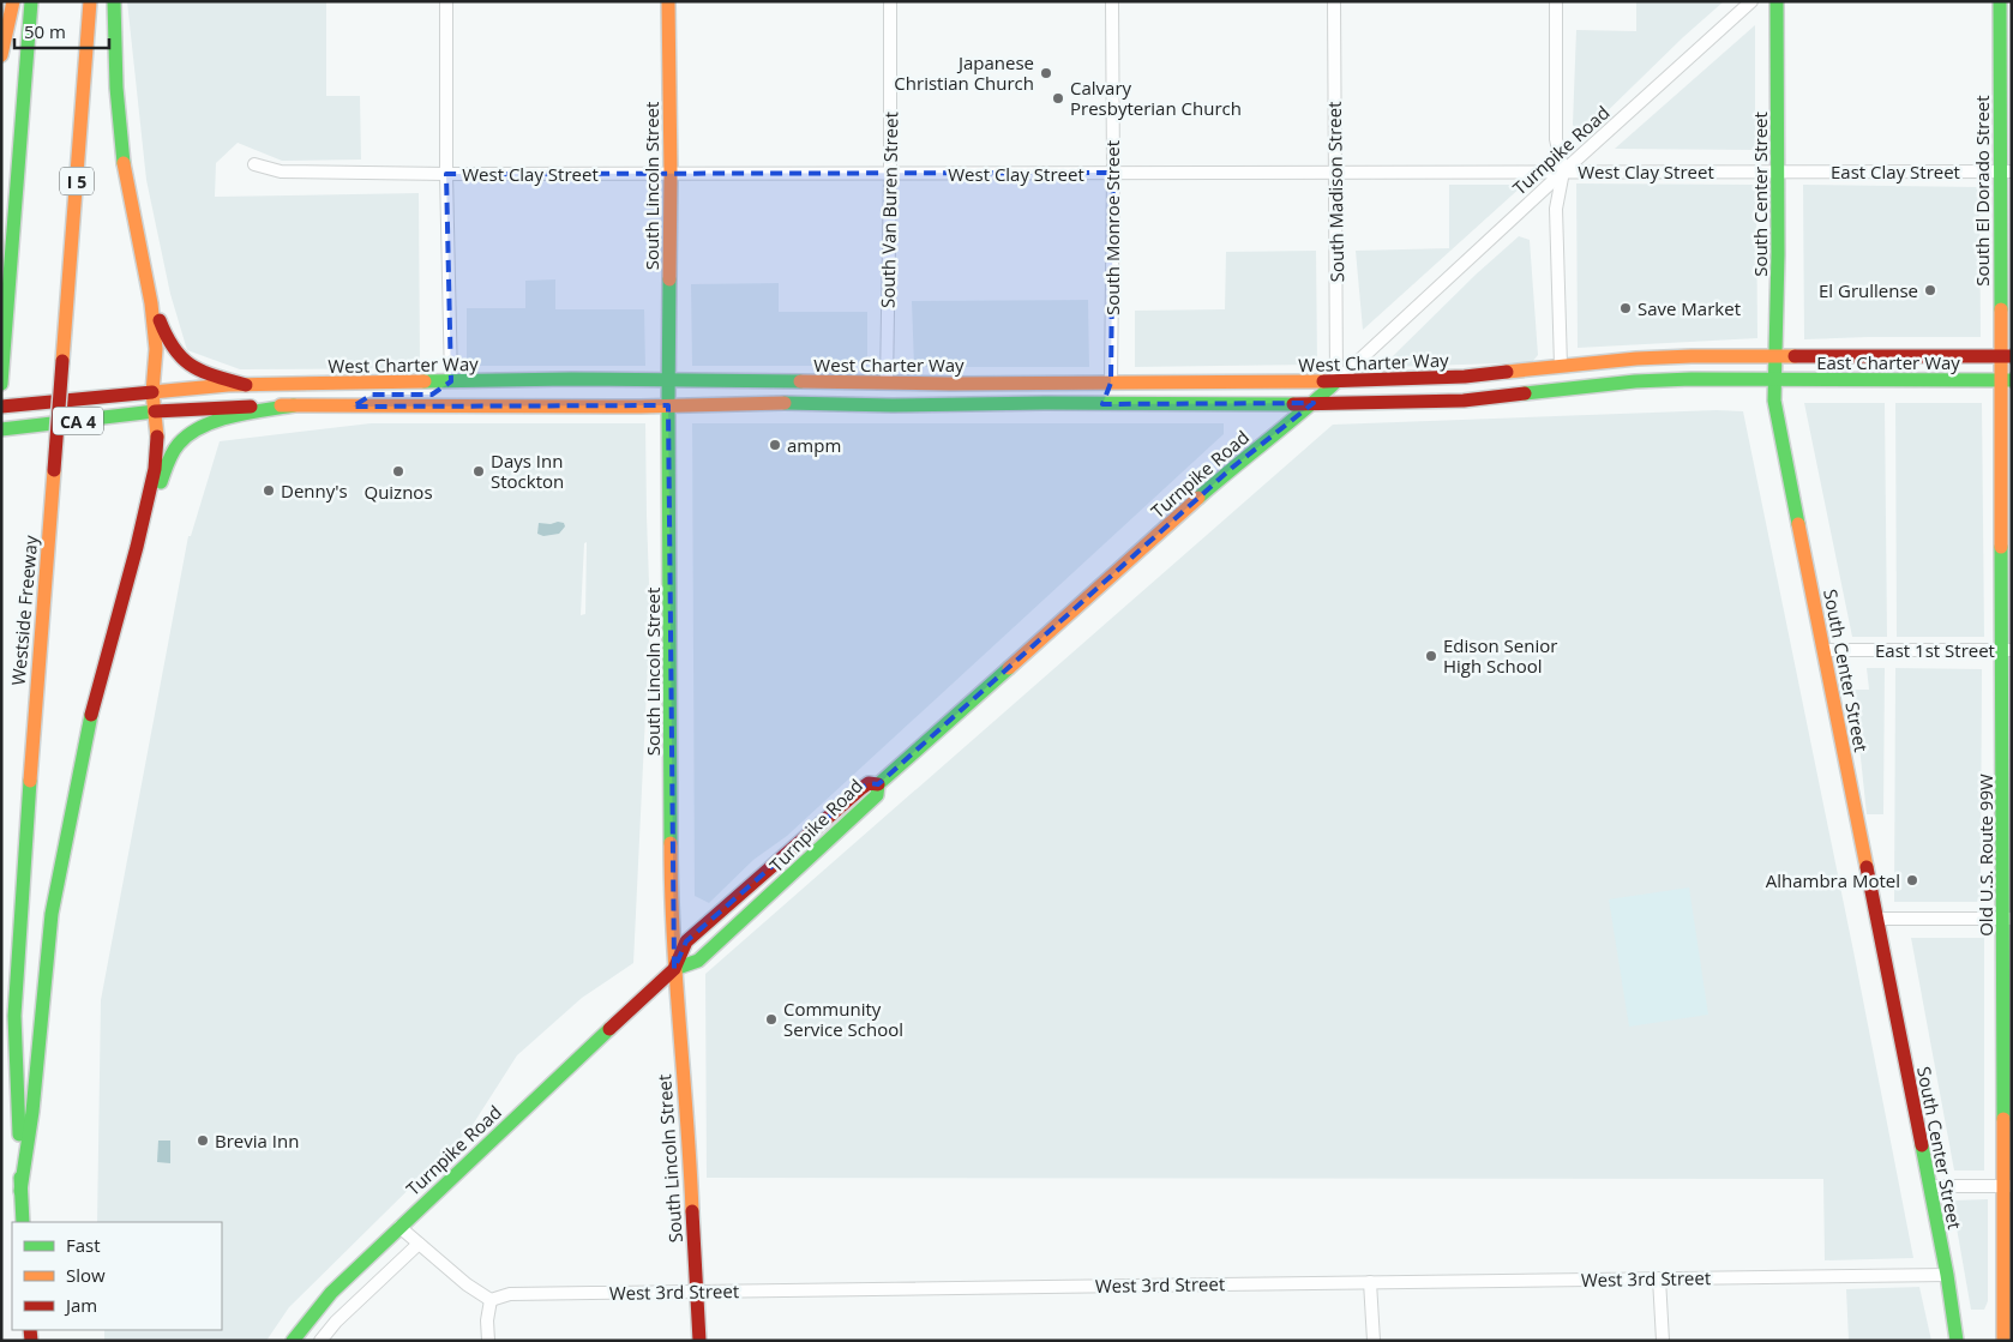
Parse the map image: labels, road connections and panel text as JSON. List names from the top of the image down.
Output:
{
  "streets": {
    "main road": [
      "Turnpike Road",
      "I 5",
      "South Lincoln Street",
      "South El Dorado Street",
      "South Center Street",
      "West Charter Way",
      "East Charter Way",
      "CA 4",
      "Westside Freeway",
      "Old U.S. Route 99W"
    ],
    "street": [
      "West Clay Street",
      "East Clay Street",
      "South Madison Street",
      "South Van Buren Street",
      "South Monroe Street",
      "East 1st Street",
      "West 3rd Street"
    ]
  },
  "crossings": [
    ["Turnpike Road", "West Clay Street"],
    ["Turnpike Road", "South Lincoln Street"],
    ["Turnpike Road", "South Madison Street"],
    ["Turnpike Road", "West Charter Way"],
    ["West Clay Street", "East Clay Street"],
    ["West Clay Street", "South Lincoln Street"],
    ["West Clay Street", "South Madison Street"],
    ["West Clay Street", "South Center Street"],
    ["West Clay Street", "South Van Buren Street"],
    ["West Clay Street", "South Monroe Street"],
    ["East Clay Street", "South El Dorado Street"],
    ["East Clay Street", "South Center Street"],
    ["South Lincoln Street", "West Charter Way"],
    ["South Lincoln Street", "West 3rd Street"],
    ["South El Dorado Street", "East Charter Way"],
    ["South El Dorado Street", "Old U.S. Route 99W"],
    ["South Madison Street", "West Charter Way"],
    ["South Center Street", "West Charter Way"],
    ["South Center Street", "East Charter Way"],
    ["South Center Street", "East 1st Street"],
    ["South Center Street", "West 3rd Street"],
    ["South Van Buren Street", "West Charter Way"],
    ["South Monroe Street", "West Charter Way"],
    ["West Charter Way", "East Charter Way"],
    ["East Charter Way", "Old U.S. Route 99W"],
    ["East 1st Street", "Old U.S. Route 99W"]
  ],
  "places": [
    "Japanese Christian Church",
    "Calvary Presbyterian Church",
    "El Grullense",
    "Save Market",
    "ampm",
    "Quiznos",
    "Days Inn Stockton",
    "Denny's",
    "Edison Senior High School",
    "Alhambra Motel",
    "Community Service School",
    "Brevia Inn"
  ],
  "legend": ["Fast", "Slow", "Jam"],
  "scale_bar": "50 m"
}
